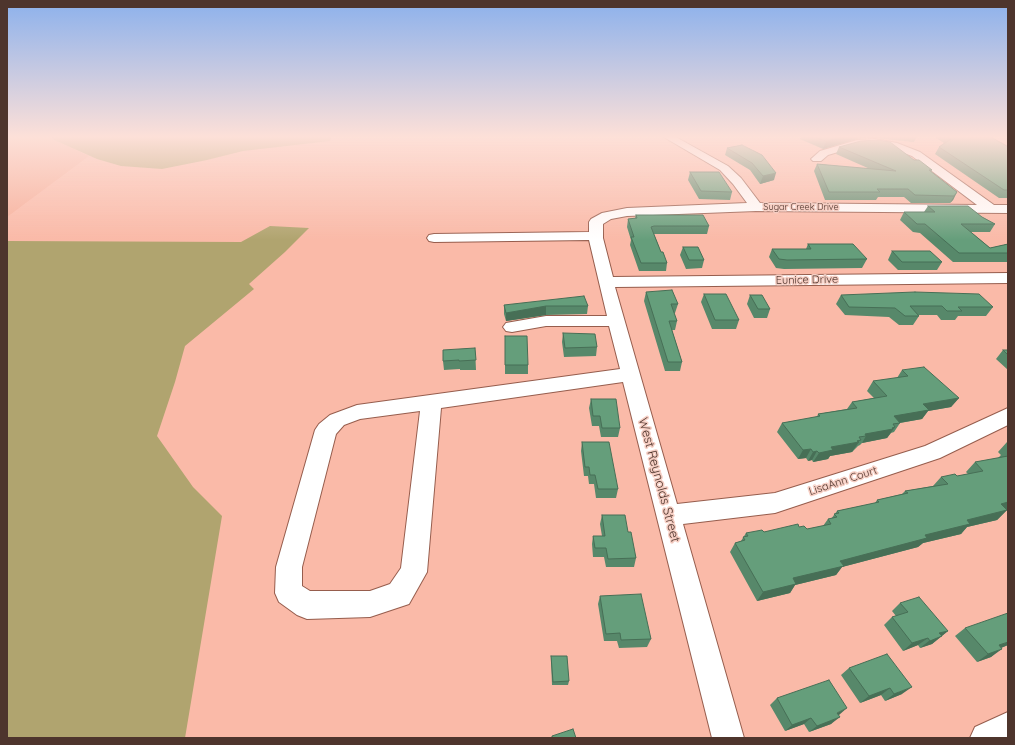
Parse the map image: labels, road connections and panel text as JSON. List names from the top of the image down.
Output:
{
  "streets": {
    "street": [
      "Sugar Creek Drive",
      "Eunice Drive",
      "West Reynolds Street",
      "LisaAnn Court"
    ]
  },
  "crossings": [
    ["Sugar Creek Drive", "West Reynolds Street"],
    ["Eunice Drive", "West Reynolds Street"],
    ["West Reynolds Street", "LisaAnn Court"]
  ]
}
